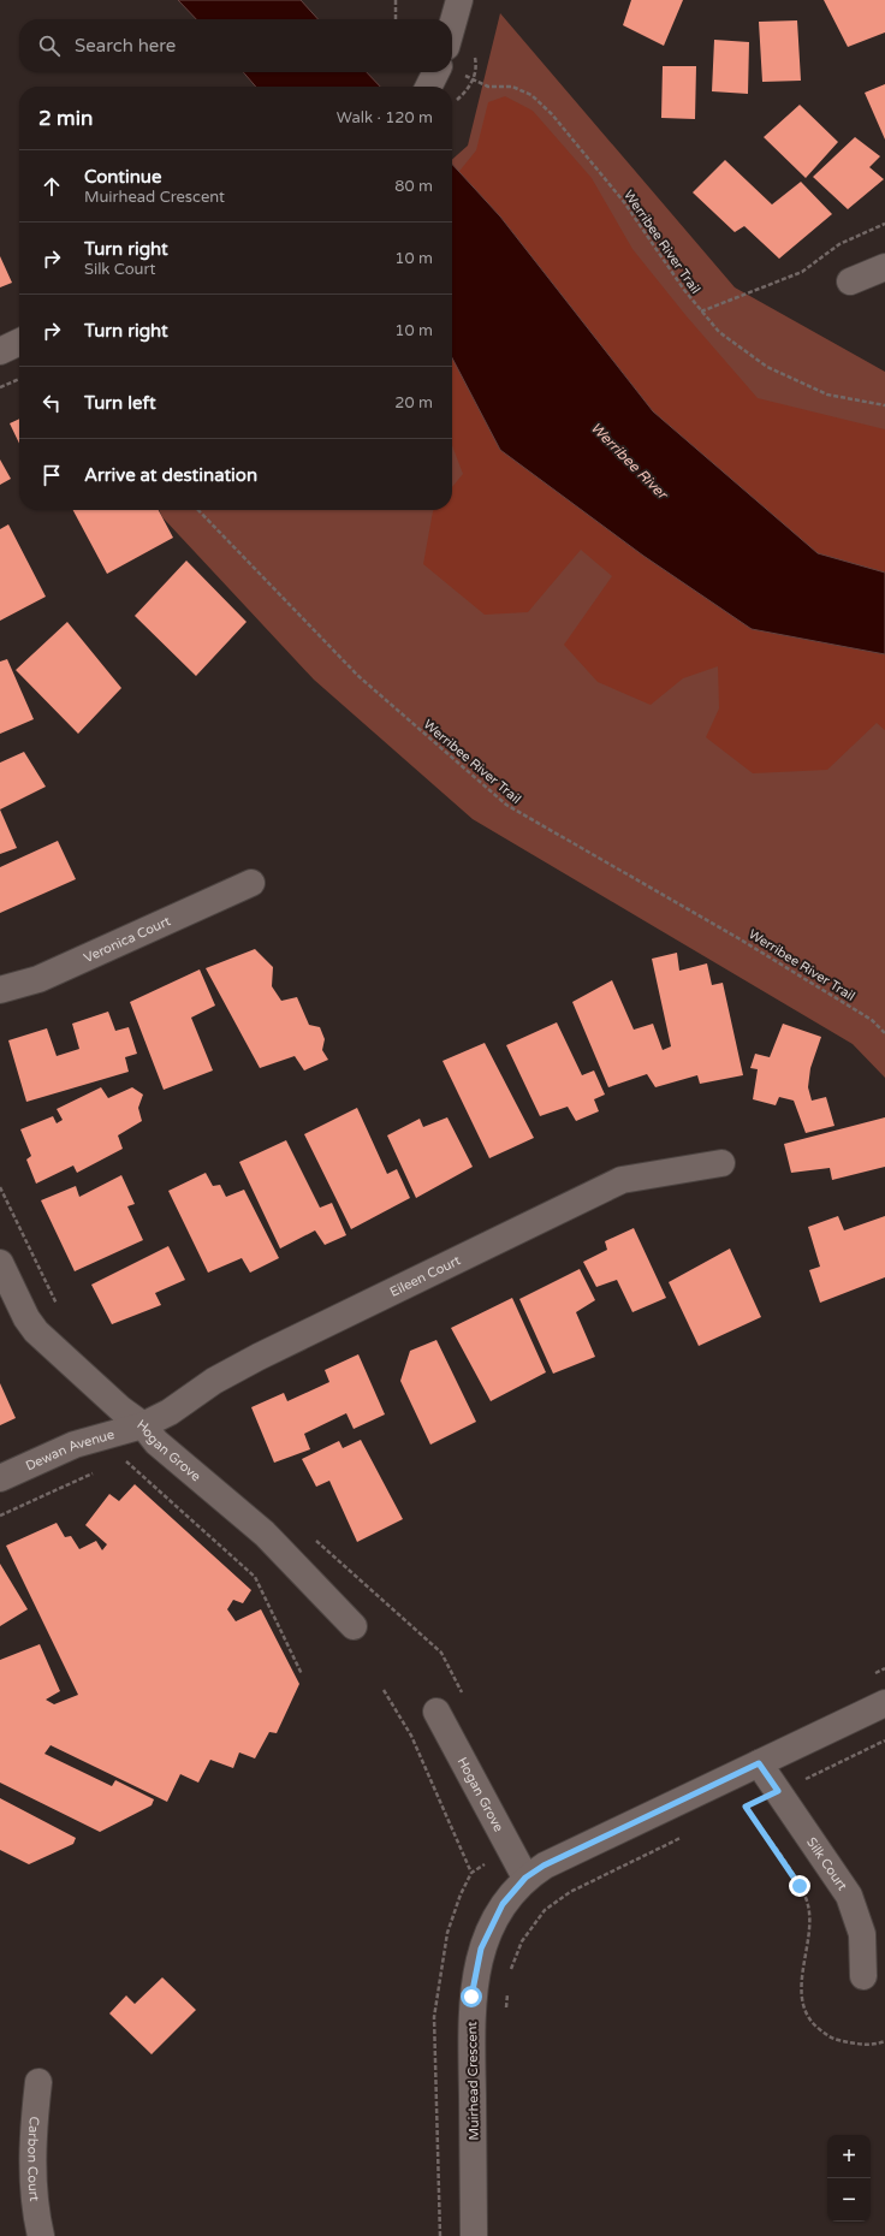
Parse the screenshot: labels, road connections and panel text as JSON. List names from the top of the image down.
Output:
{
  "streets": {
    "street": [
      "Veronica Court",
      "Eileen Court",
      "Dewan Avenue",
      "Hogan Grove",
      "Silk Court",
      "Muirhead Crescent",
      "Carbon Court"
    ],
    "path": ["Werribee River Trail"]
  },
  "crossings": [
    ["Eileen Court", "Dewan Avenue"],
    ["Eileen Court", "Hogan Grove"],
    ["Dewan Avenue", "Hogan Grove"],
    ["Hogan Grove", "Muirhead Crescent"],
    ["Silk Court", "Muirhead Crescent"]
  ],
  "water": ["Werribee River"],
  "page": {
    "search": "Search here",
    "heading": ["2 min", "Walk · 120 m"],
    "list": [
      ["Continue", "Muirhead Crescent", "80 m"],
      ["Turn right", "Silk Court", "10 m"],
      ["Turn right", "10 m"],
      ["Turn left", "20 m"],
      "Arrive at destination"
    ],
    "map_buttons": ["+", "−"]
  }
}
